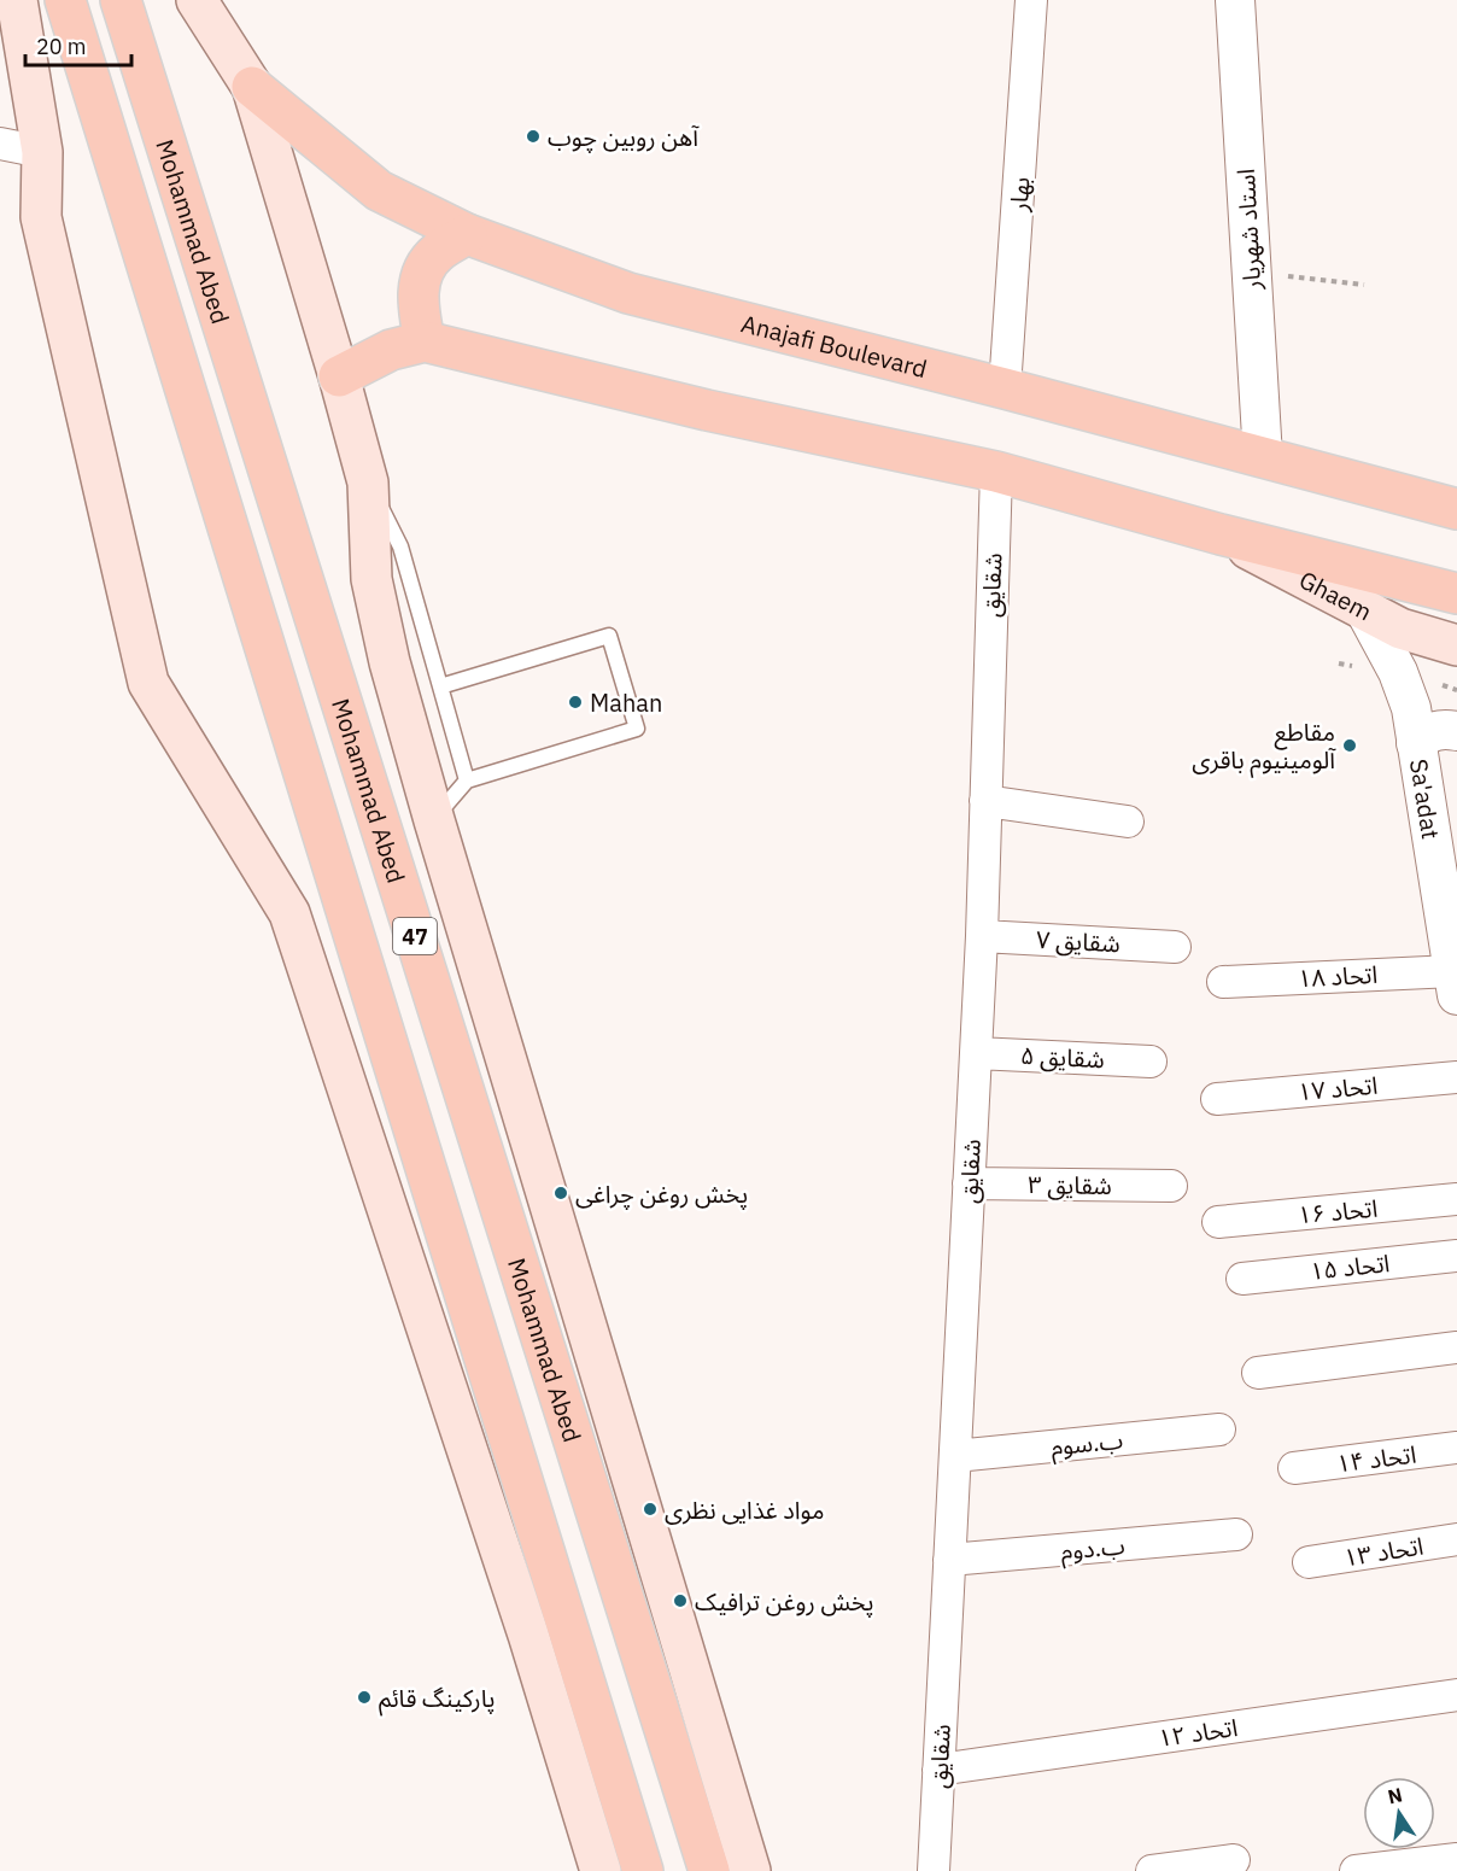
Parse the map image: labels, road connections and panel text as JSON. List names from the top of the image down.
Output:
{
  "streets": {
    "main road": [
      "Mohammad Abed",
      "Anajafi Boulevard",
      "Ghaem",
      "47"
    ],
    "street": [
      "بهار",
      "استاد شهریار",
      "شقایق",
      "Sa'adat",
      "شقایق ۷",
      "اتحاد ۱۸",
      "شقایق ۵",
      "اتحاد ۱۷",
      "شقایق ۳",
      "اتحاد ۱۶",
      "اتحاد ۱۵",
      "ب.سوم",
      "اتحاد ۱۴",
      "ب.دوم",
      "اتحاد ۱۳",
      "اتحاد ۱۲"
    ]
  },
  "crossings": [
    ["بهار", "Anajafi Boulevard"],
    ["استاد شهریار", "Anajafi Boulevard"],
    ["شقایق", "شقایق ۷"],
    ["شقایق", "شقایق ۵"],
    ["شقایق", "شقایق ۳"],
    ["شقایق", "ب.سوم"],
    ["شقایق", "ب.دوم"],
    ["شقایق", "اتحاد ۱۲"],
    ["Ghaem", "Sa'adat"],
    ["Sa'adat", "اتحاد ۱۸"]
  ],
  "places": [
    "آهن روبین چوب",
    "Mahan",
    "مقاطع آلومینیوم باقری",
    "پخش روغن چراغی",
    "مواد غذایی نظری",
    "پخش روغن ترافیک",
    "پارکینگ قائم"
  ],
  "scale_bar": "20 m",
  "north": "top"
}
